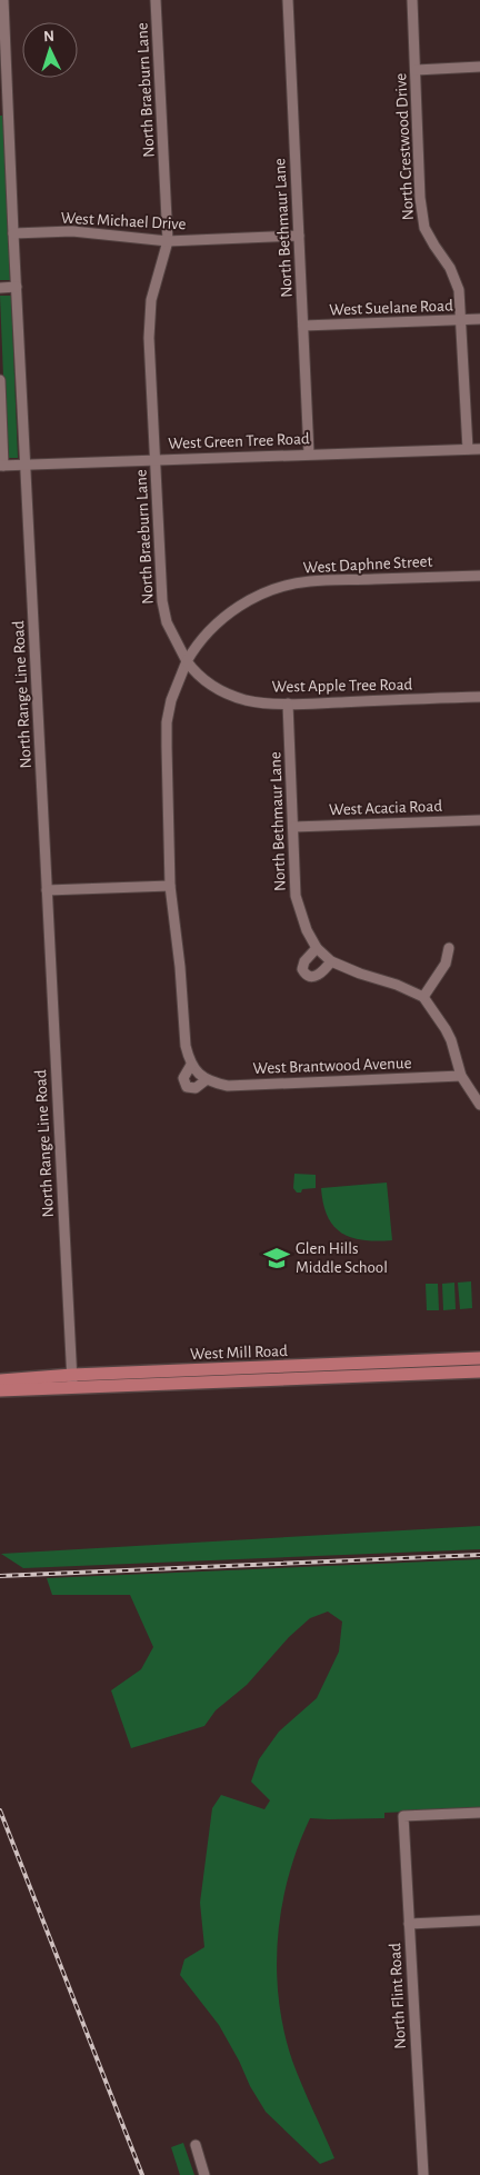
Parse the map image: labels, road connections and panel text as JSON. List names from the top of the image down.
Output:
{
  "streets": {
    "main road": ["West Mill Road"],
    "street": [
      "North Braeburn Lane",
      "North Crestwood Drive",
      "West Michael Drive",
      "North Bethmaur Lane",
      "West Suelane Road",
      "West Green Tree Road",
      "West Daphne Street",
      "West Apple Tree Road",
      "North Range Line Road",
      "West Acacia Road",
      "West Brantwood Avenue",
      "North Flint Road"
    ]
  },
  "crossings": [
    ["North Braeburn Lane", "West Michael Drive"],
    ["North Braeburn Lane", "West Green Tree Road"],
    ["North Braeburn Lane", "West Daphne Street"],
    ["North Braeburn Lane", "West Apple Tree Road"],
    ["North Crestwood Drive", "West Suelane Road"],
    ["North Crestwood Drive", "West Green Tree Road"],
    ["West Michael Drive", "North Bethmaur Lane"],
    ["West Michael Drive", "North Range Line Road"],
    ["North Bethmaur Lane", "West Suelane Road"],
    ["North Bethmaur Lane", "West Green Tree Road"],
    ["North Bethmaur Lane", "West Apple Tree Road"],
    ["North Bethmaur Lane", "West Acacia Road"],
    ["North Bethmaur Lane", "West Brantwood Avenue"],
    ["West Green Tree Road", "North Range Line Road"],
    ["West Daphne Street", "West Apple Tree Road"],
    ["North Range Line Road", "West Mill Road"]
  ],
  "places": {
    "school or university": ["Glen Hills Middle School"]
  },
  "north": "top"
}
